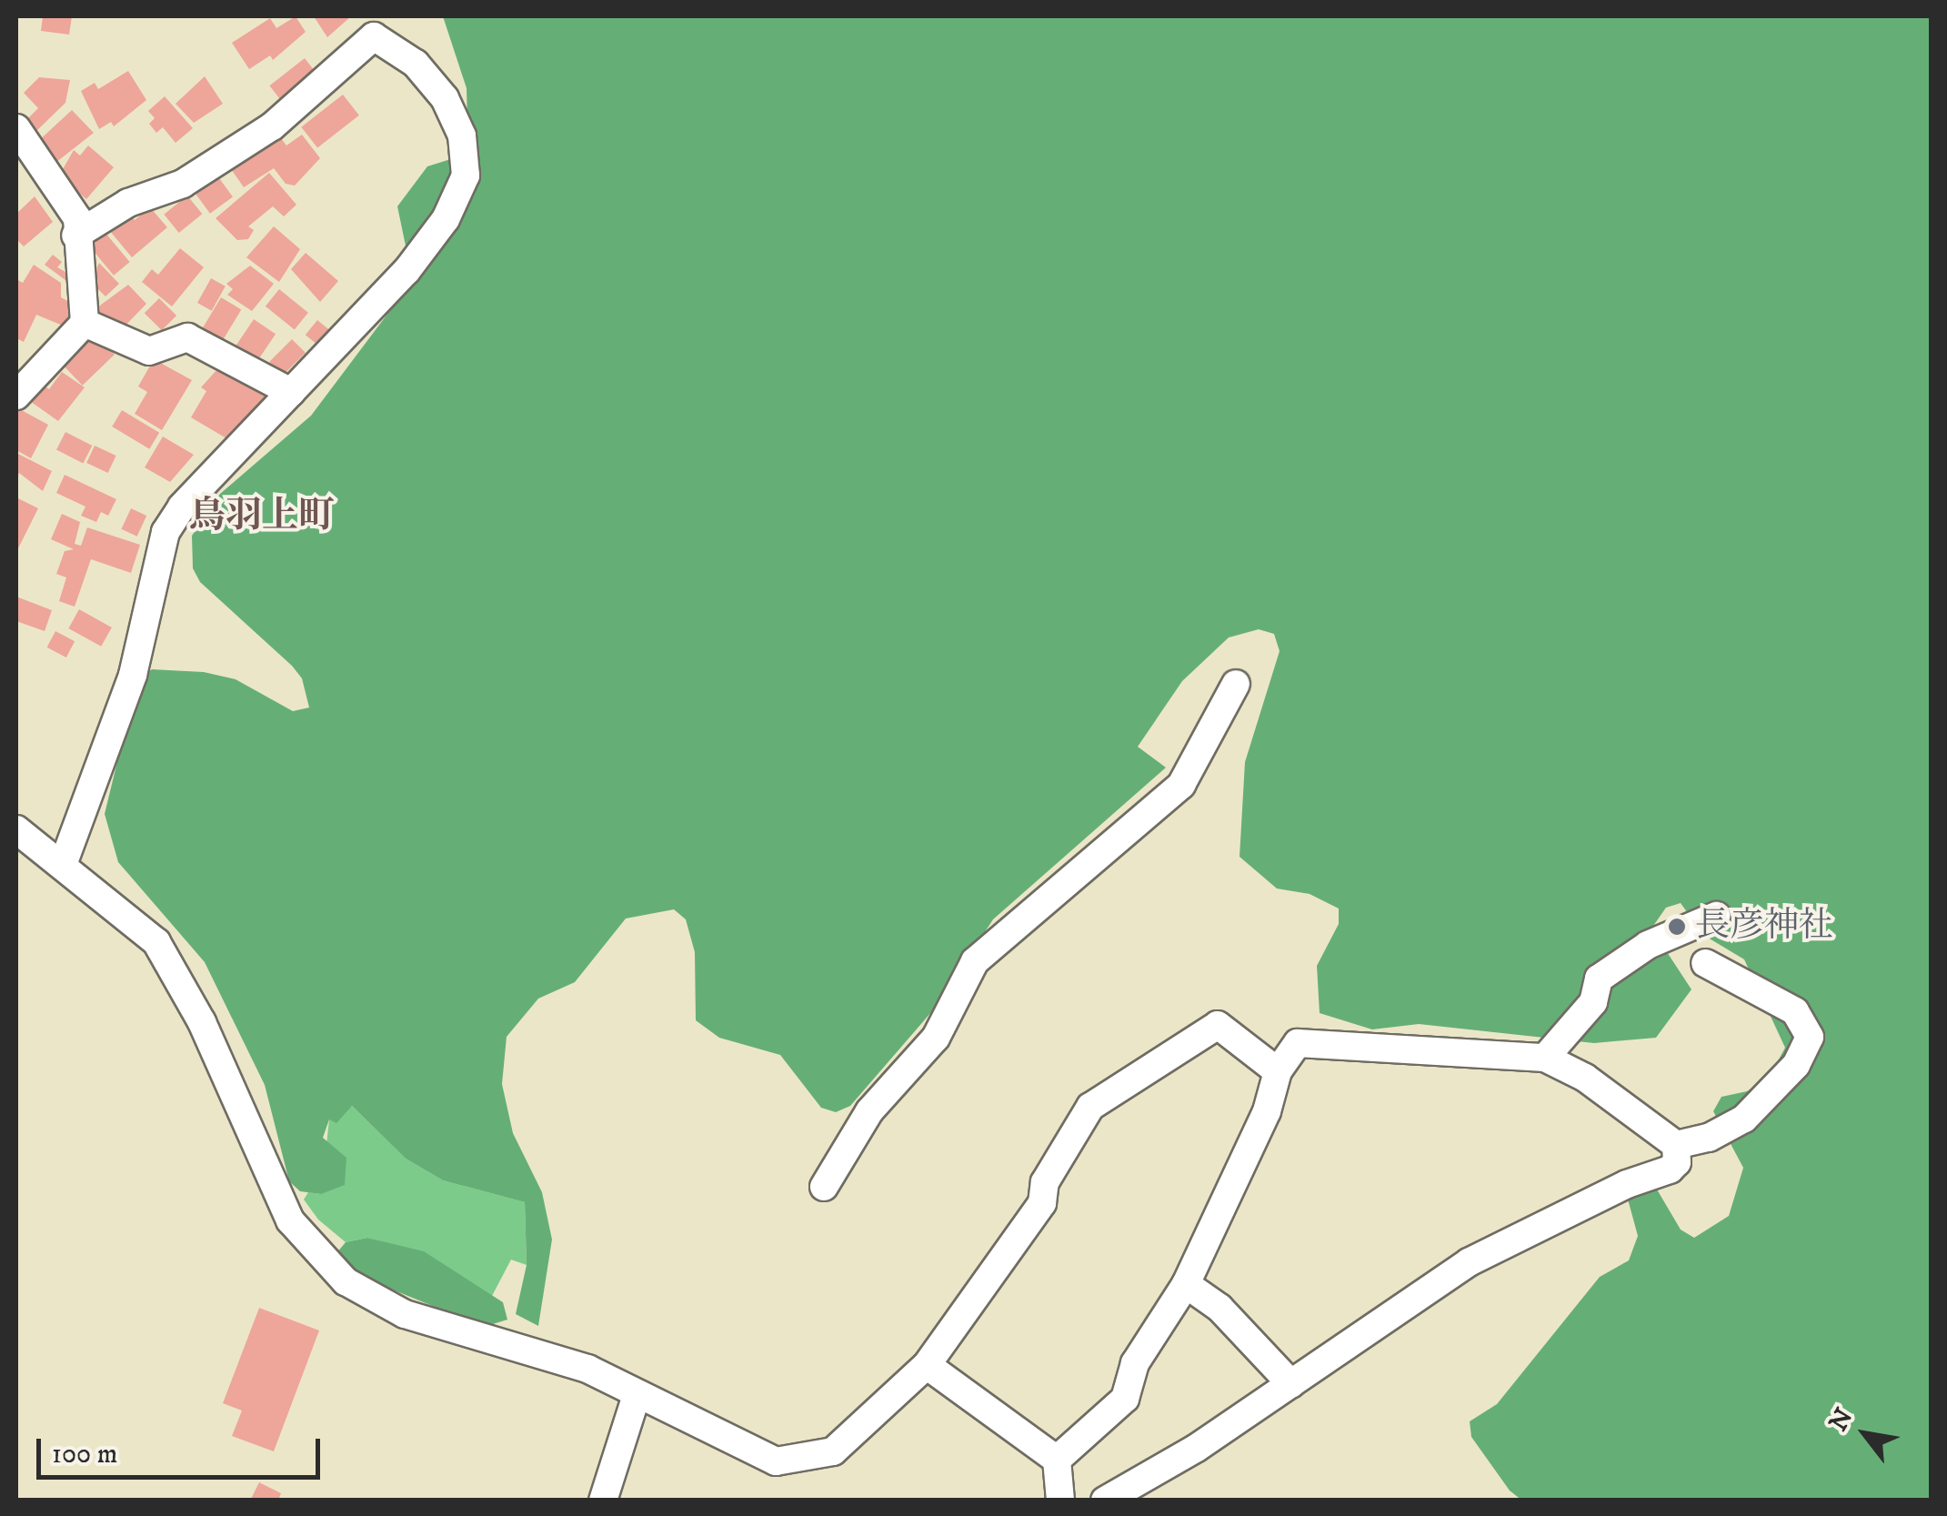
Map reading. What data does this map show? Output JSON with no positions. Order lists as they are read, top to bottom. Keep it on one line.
{"districts":["鳥羽上町"],"places":["長彦神社"],"scale_bar":"100 m","north":"top left"}
